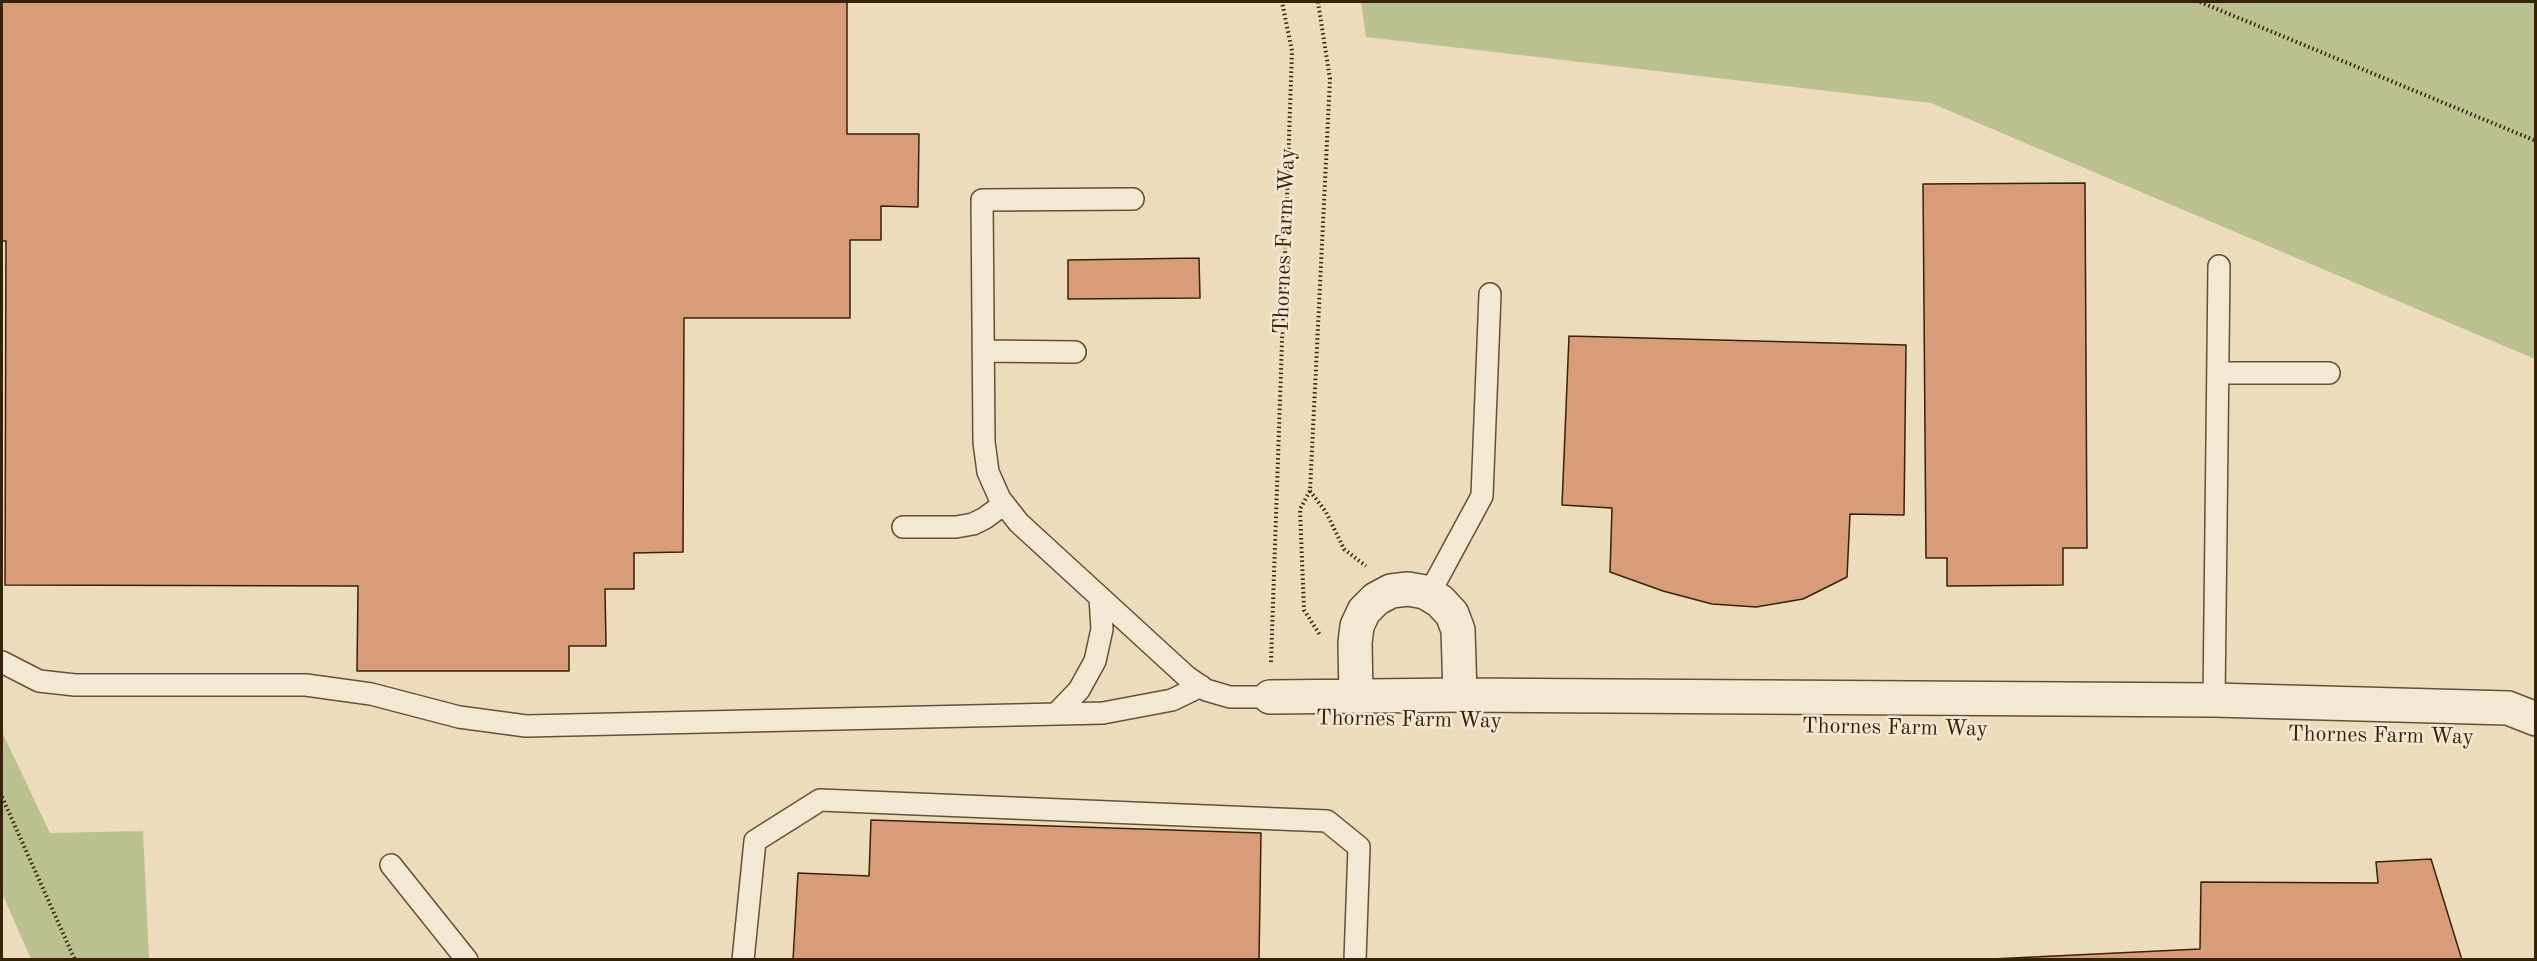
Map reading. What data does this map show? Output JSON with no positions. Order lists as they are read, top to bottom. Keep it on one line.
{"streets":{"street":["Thornes Farm Way"]}}
